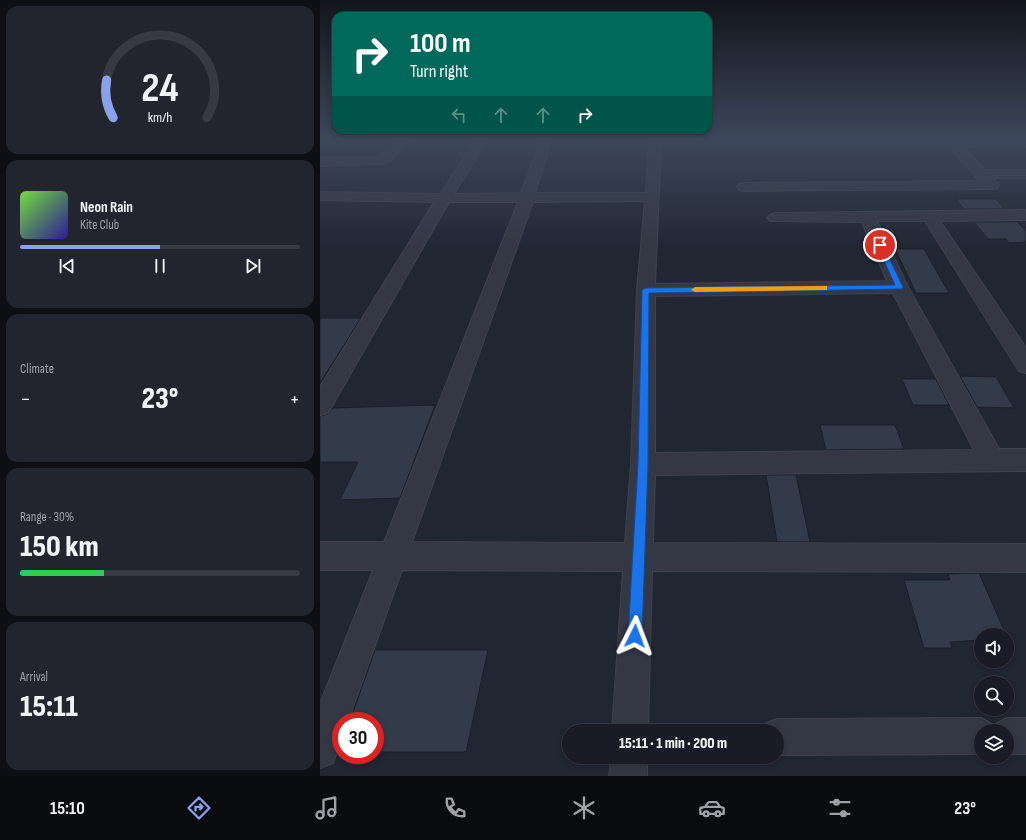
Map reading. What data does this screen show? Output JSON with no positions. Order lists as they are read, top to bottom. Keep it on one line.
{"page":{"turn":["100 m","Turn right"],"song":["Neon Rain","Kite Club"],"tile":["Climate",["Range · 30%","150 km"],["Arrival","15:11"]],"heat":["−","23°","+"],"limit":"30","trip":"15:11 · 1 min · 200 m","tabs":["15:10","23°"],"gauge":["24","km/h"]}}
